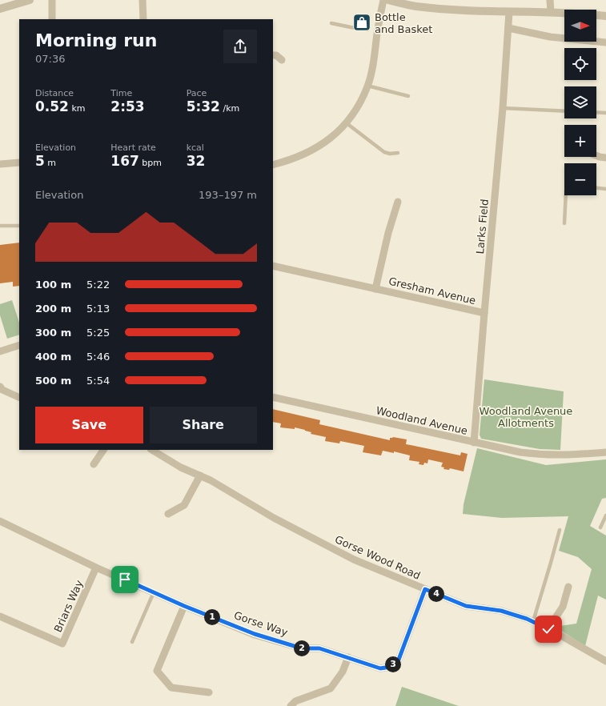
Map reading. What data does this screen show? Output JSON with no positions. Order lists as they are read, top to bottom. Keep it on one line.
{"streets":{"street":["Larks Field","Gresham Avenue","Woodland Avenue","Gorse Wood Road","Briars Way","Gorse Way"]},"crossings":[["Larks Field","Gresham Avenue"],["Larks Field","Woodland Avenue"],["Gorse Wood Road","Gorse Way"],["Briars Way","Gorse Way"]],"parks":["Woodland Avenue Allotments"],"places":{"shop":["Bottle and Basket"]},"north":"right","page":{"map_buttons":["+","−"],"heading":["Morning run","07:36"],"stats":[["Distance","0.52 km"],["Time","2:53"],["Pace","5:32 /km"],["Elevation","5 m"],["Heart rate","167 bpm"],["kcal","32"]],"chart":["Elevation","193–197 m"],"list":[{"name":"100 m","note":"5:22"},{"name":"200 m","note":"5:13"},{"name":"300 m","note":"5:25"},{"name":"400 m","note":"5:46"},{"name":"500 m","note":"5:54"}],"buttons":["Save","Share"],"pins":["4","1","2","3"]}}
